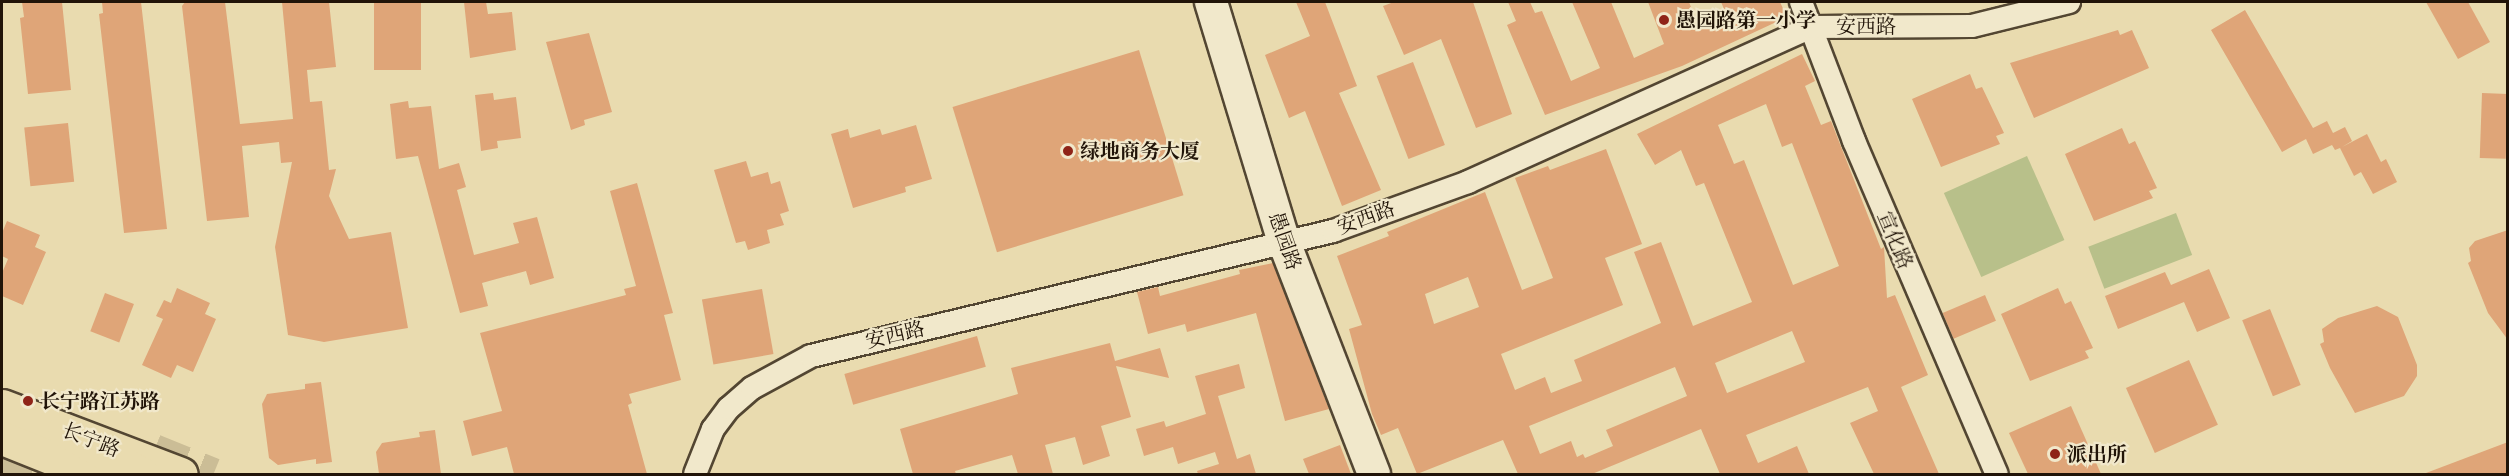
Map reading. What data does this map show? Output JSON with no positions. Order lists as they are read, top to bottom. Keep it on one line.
{"streets":{"main road":["愚园路","长宁路"],"street":["安西路","宣化路"]},"crossings":[["安西路","宣化路"],["安西路","愚园路"]],"places":["愚园路第一小学","绿地商务大厦","长宁路江苏路","派出所"]}
